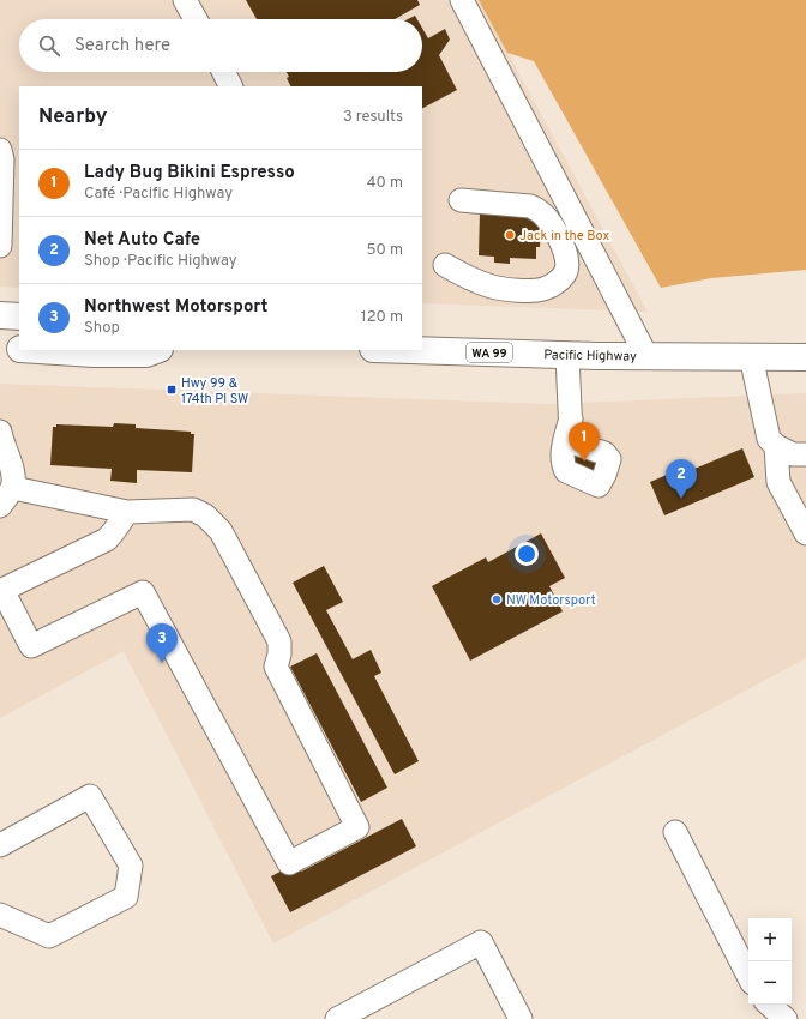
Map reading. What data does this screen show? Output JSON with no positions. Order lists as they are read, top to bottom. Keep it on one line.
{"streets":{"highway":["WA 99","Pacific Highway"]},"places":{"other":["Jack in the Box","NW Motorsport"],"transit":["Hwy 99 & 174th Pl SW"]},"page":{"search":"Search here","heading":["Nearby","3 results"],"list":[{"mark":"1","name":"Lady Bug Bikini Espresso","note":"Café · Pacific Highway","value":"40 m"},{"mark":"2","name":"Net Auto Cafe","note":"Shop · Pacific Highway","value":"50 m"},{"mark":"3","name":"Northwest Motorsport","note":"Shop","value":"120 m"}],"pins":["1","2","3"],"map_buttons":["+","−"]}}
